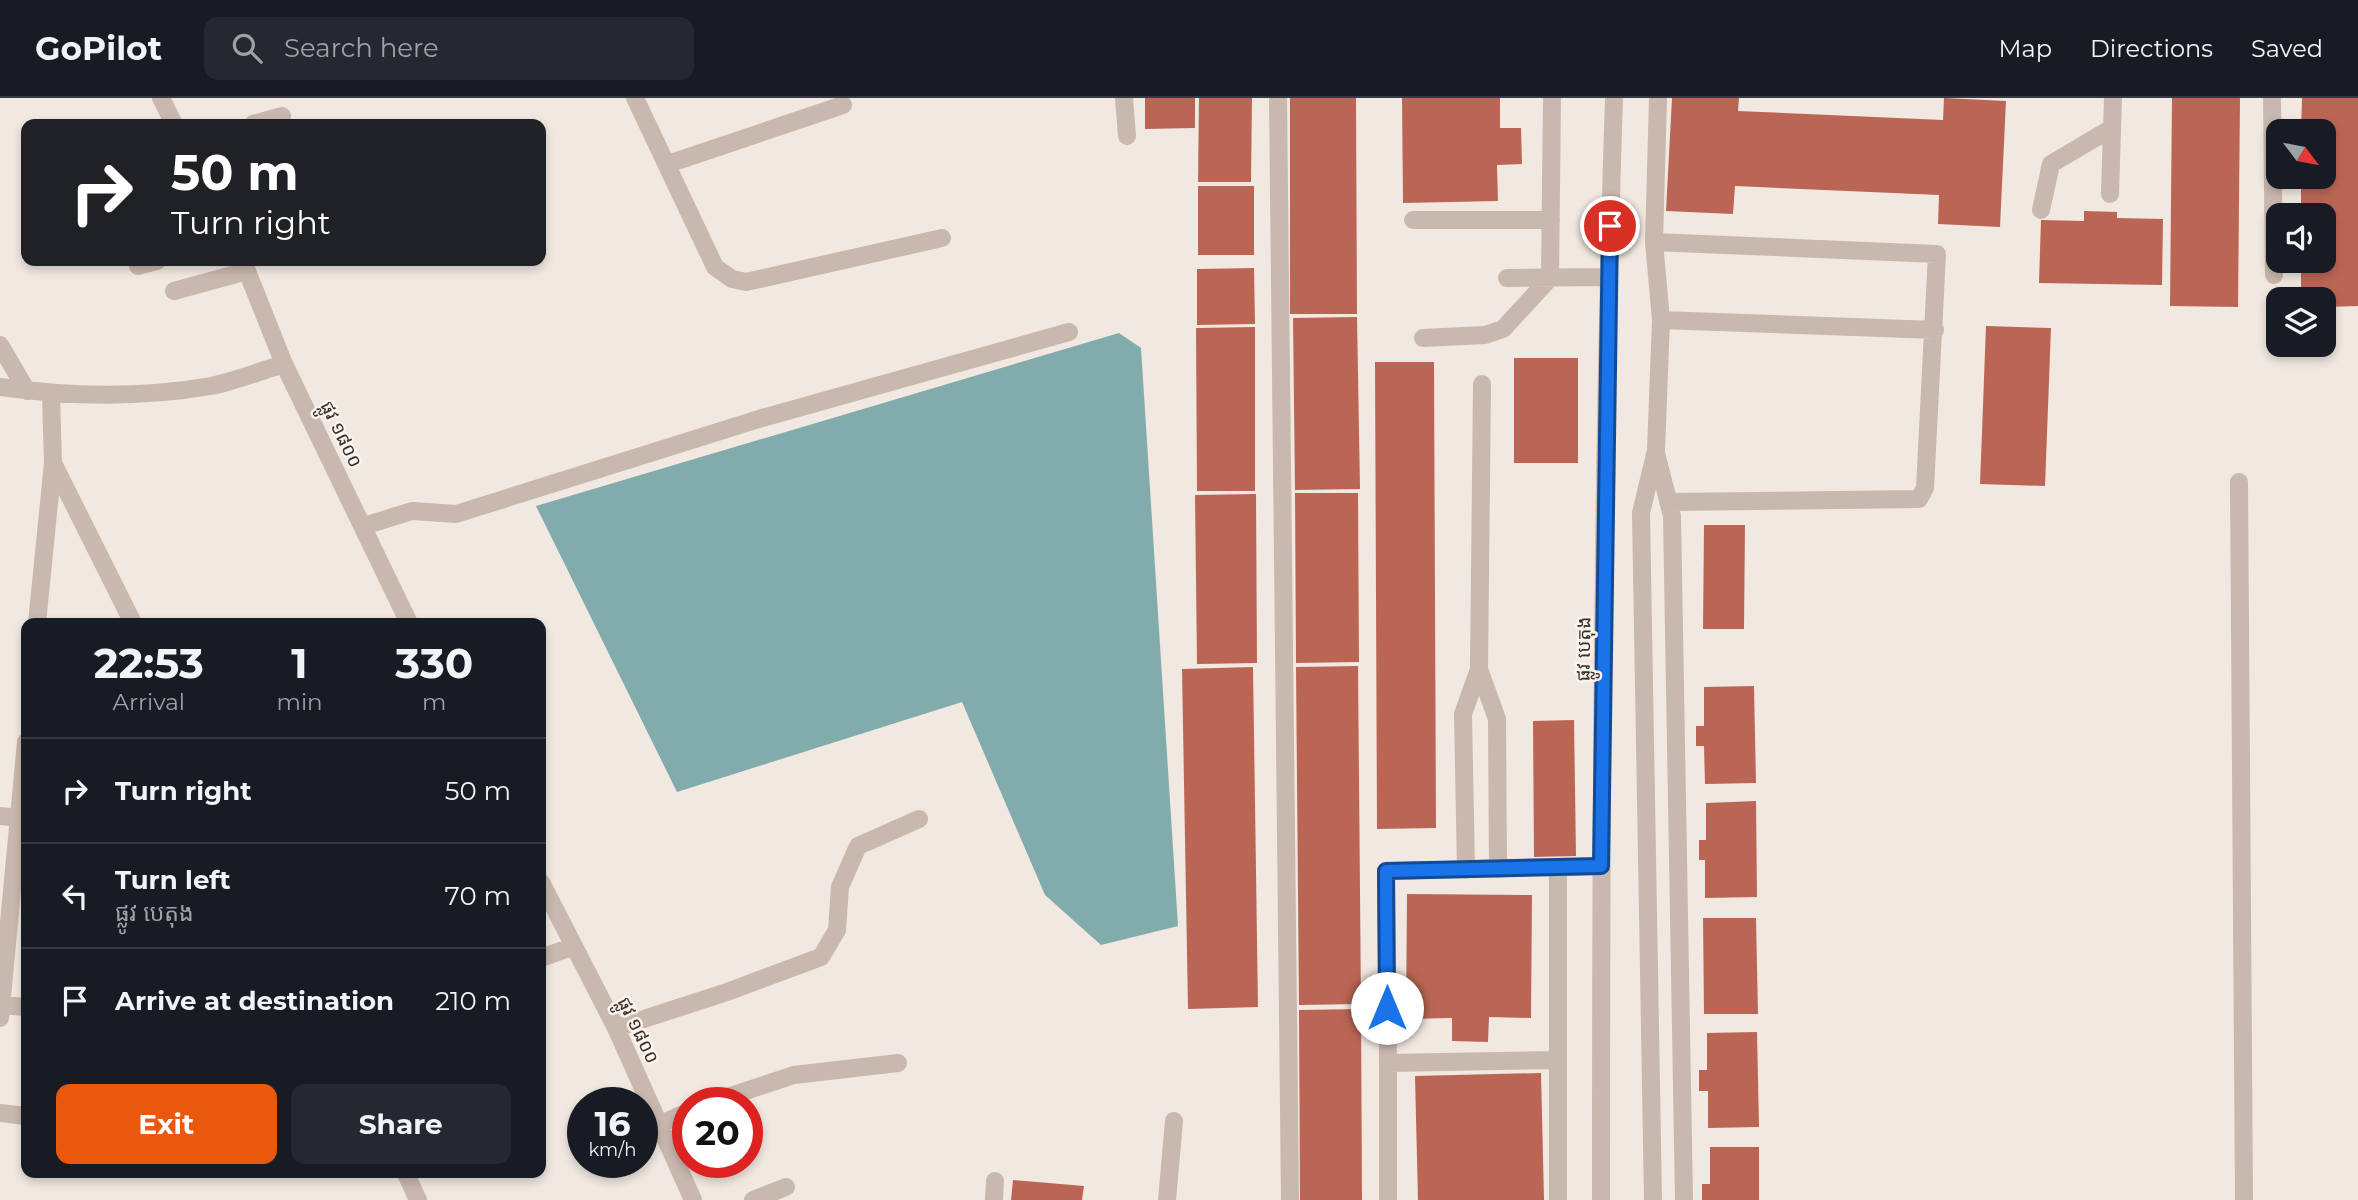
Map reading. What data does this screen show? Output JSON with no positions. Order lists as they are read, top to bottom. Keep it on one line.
{"streets":{"street":["ផ្លូវ ១៨០០","ផ្លូវ បេតុង"]},"north":"bottom right","page":{"header":"GoPilot","search":"Search here","nav":["Map","Directions","Saved"],"turn":["50 m","Turn right"],"eta":["22:53","Arrival","1","min","330","m"],"list":[{"name":"Turn right","value":"50 m"},{"name":"Turn left","note":"ផ្លូវ បេតុង","value":"70 m"},{"name":"Arrive at destination","value":"210 m"}],"buttons":["Exit","Share"],"speed":"16 km/h","limit":"20"}}
